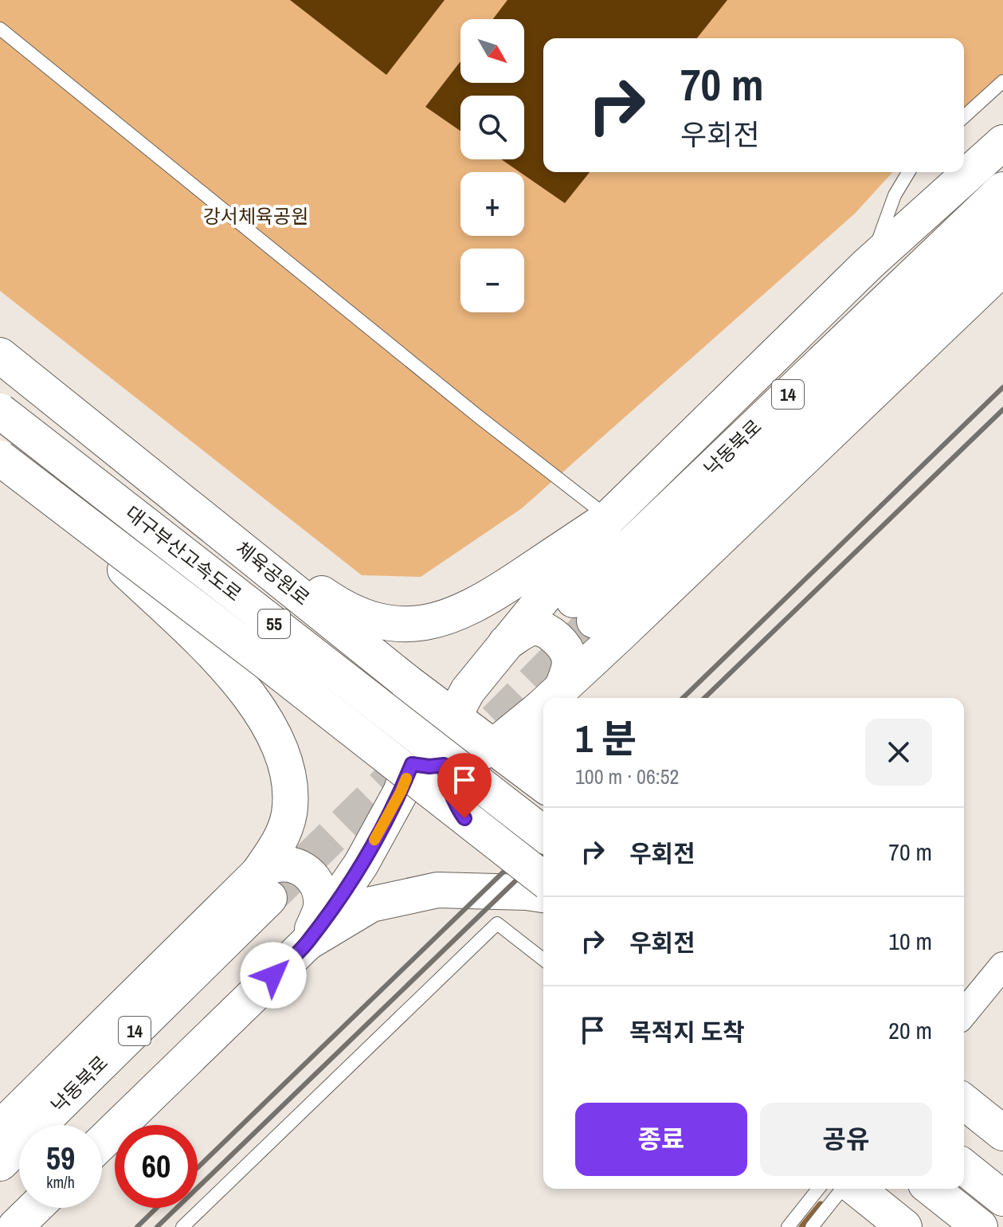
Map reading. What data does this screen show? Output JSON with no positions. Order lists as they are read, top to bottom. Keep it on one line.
{"streets":{"main road":["14","낙동북로","대구부산고속도로","체육공원로","55"]},"parks":["강서체육공원"],"north":"bottom right","page":{"map_buttons":["+","−"],"turn":["70 m","우회전"],"heading":["1 분","100 m · 06:52"],"list":[{"name":"우회전","value":"70 m"},{"name":"우회전","value":"10 m"},{"name":"목적지 도착","value":"20 m"}],"buttons":["종료","공유"],"speed":"59 km/h","limit":"60"}}
